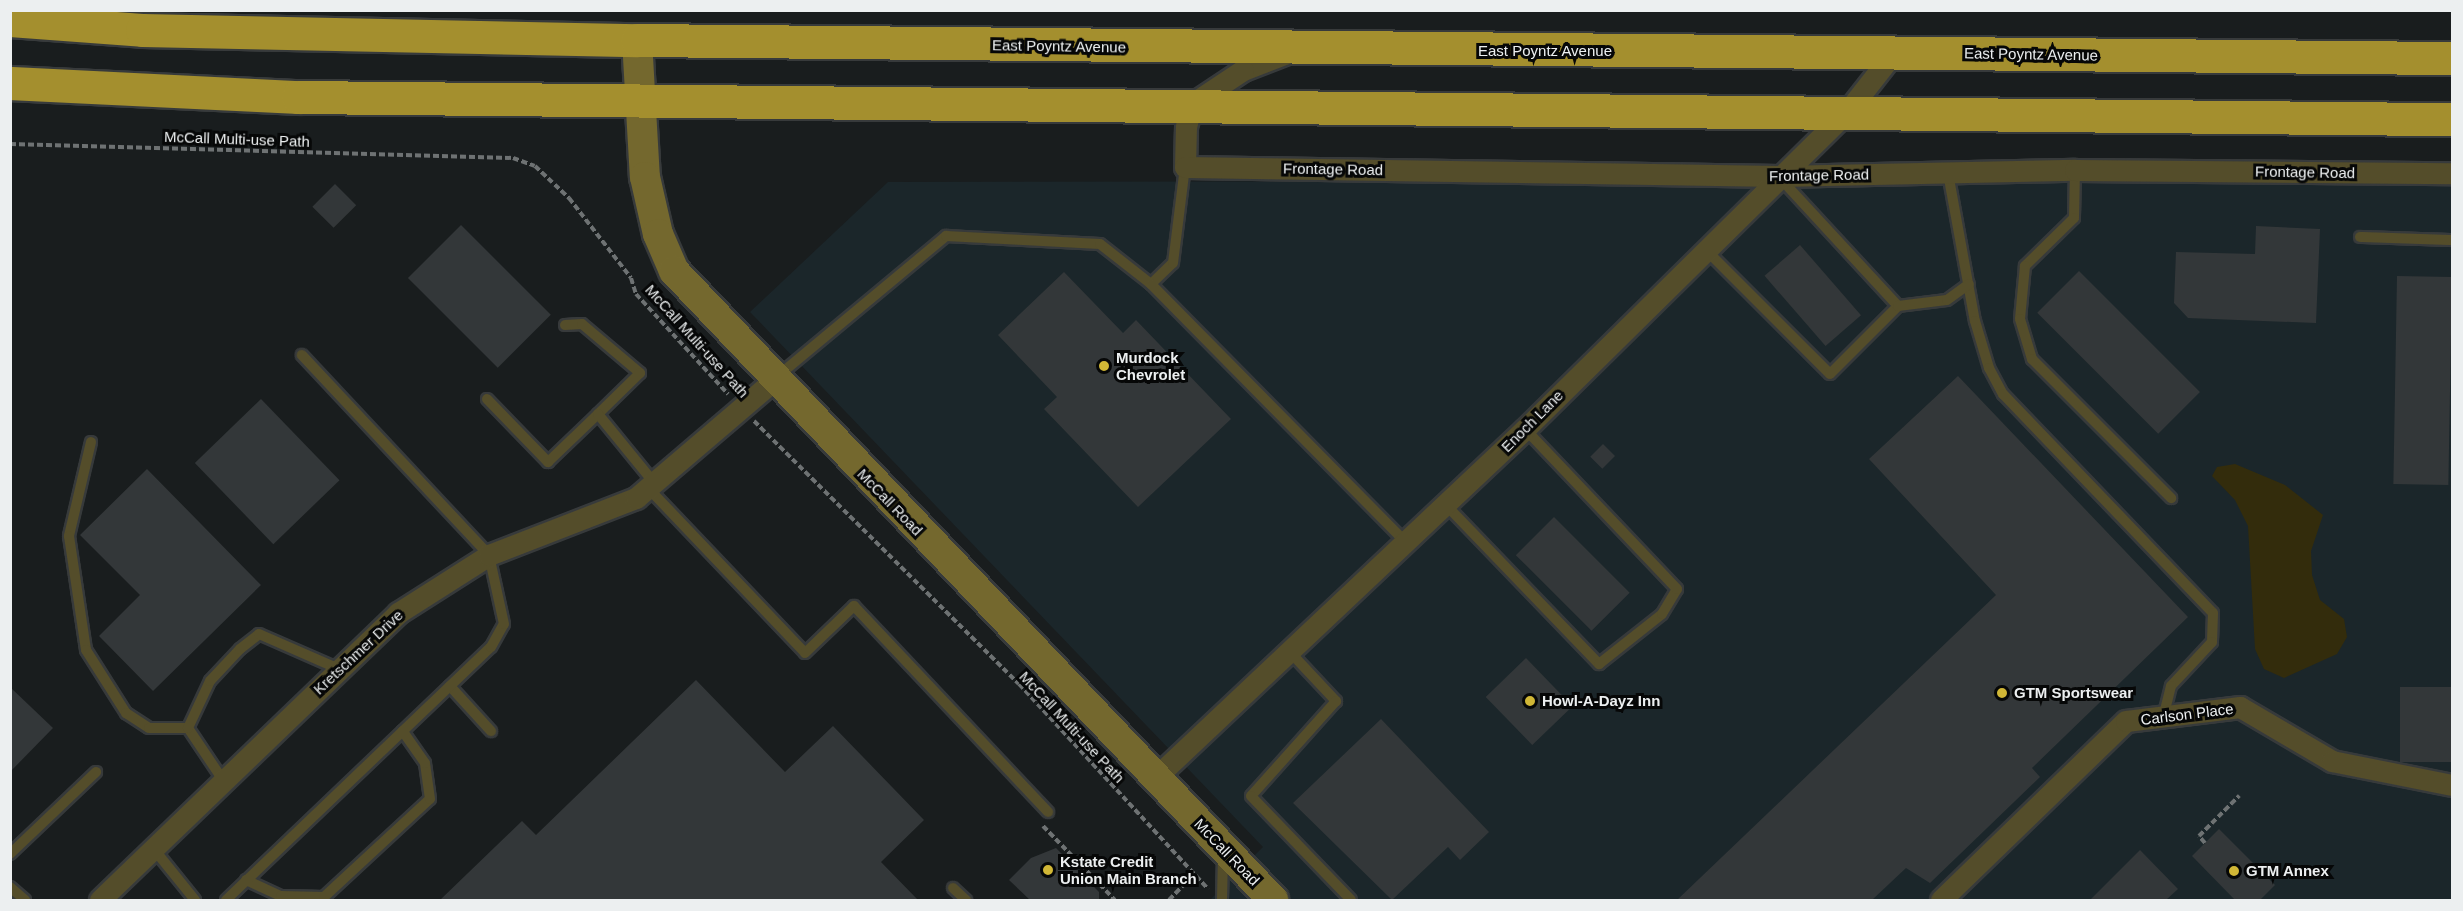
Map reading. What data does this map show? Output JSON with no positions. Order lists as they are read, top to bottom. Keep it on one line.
{"streets":{"highway":["East Poyntz Avenue"],"main road":["McCall Road"],"street":["Frontage Road","Enoch Lane","Kretschmer Drive","Carlson Place"],"path":["McCall Multi-use Path"]},"crossings":[["East Poyntz Avenue","Enoch Lane"],["East Poyntz Avenue","McCall Road"],["McCall Multi-use Path","Kretschmer Drive"],["Frontage Road","Enoch Lane"],["Enoch Lane","McCall Road"],["McCall Road","Kretschmer Drive"]],"places":["Murdock Chevrolet","GTM Sportswear","Howl-A-Dayz Inn","Kstate Credit Union Main Branch","GTM Annex"]}
